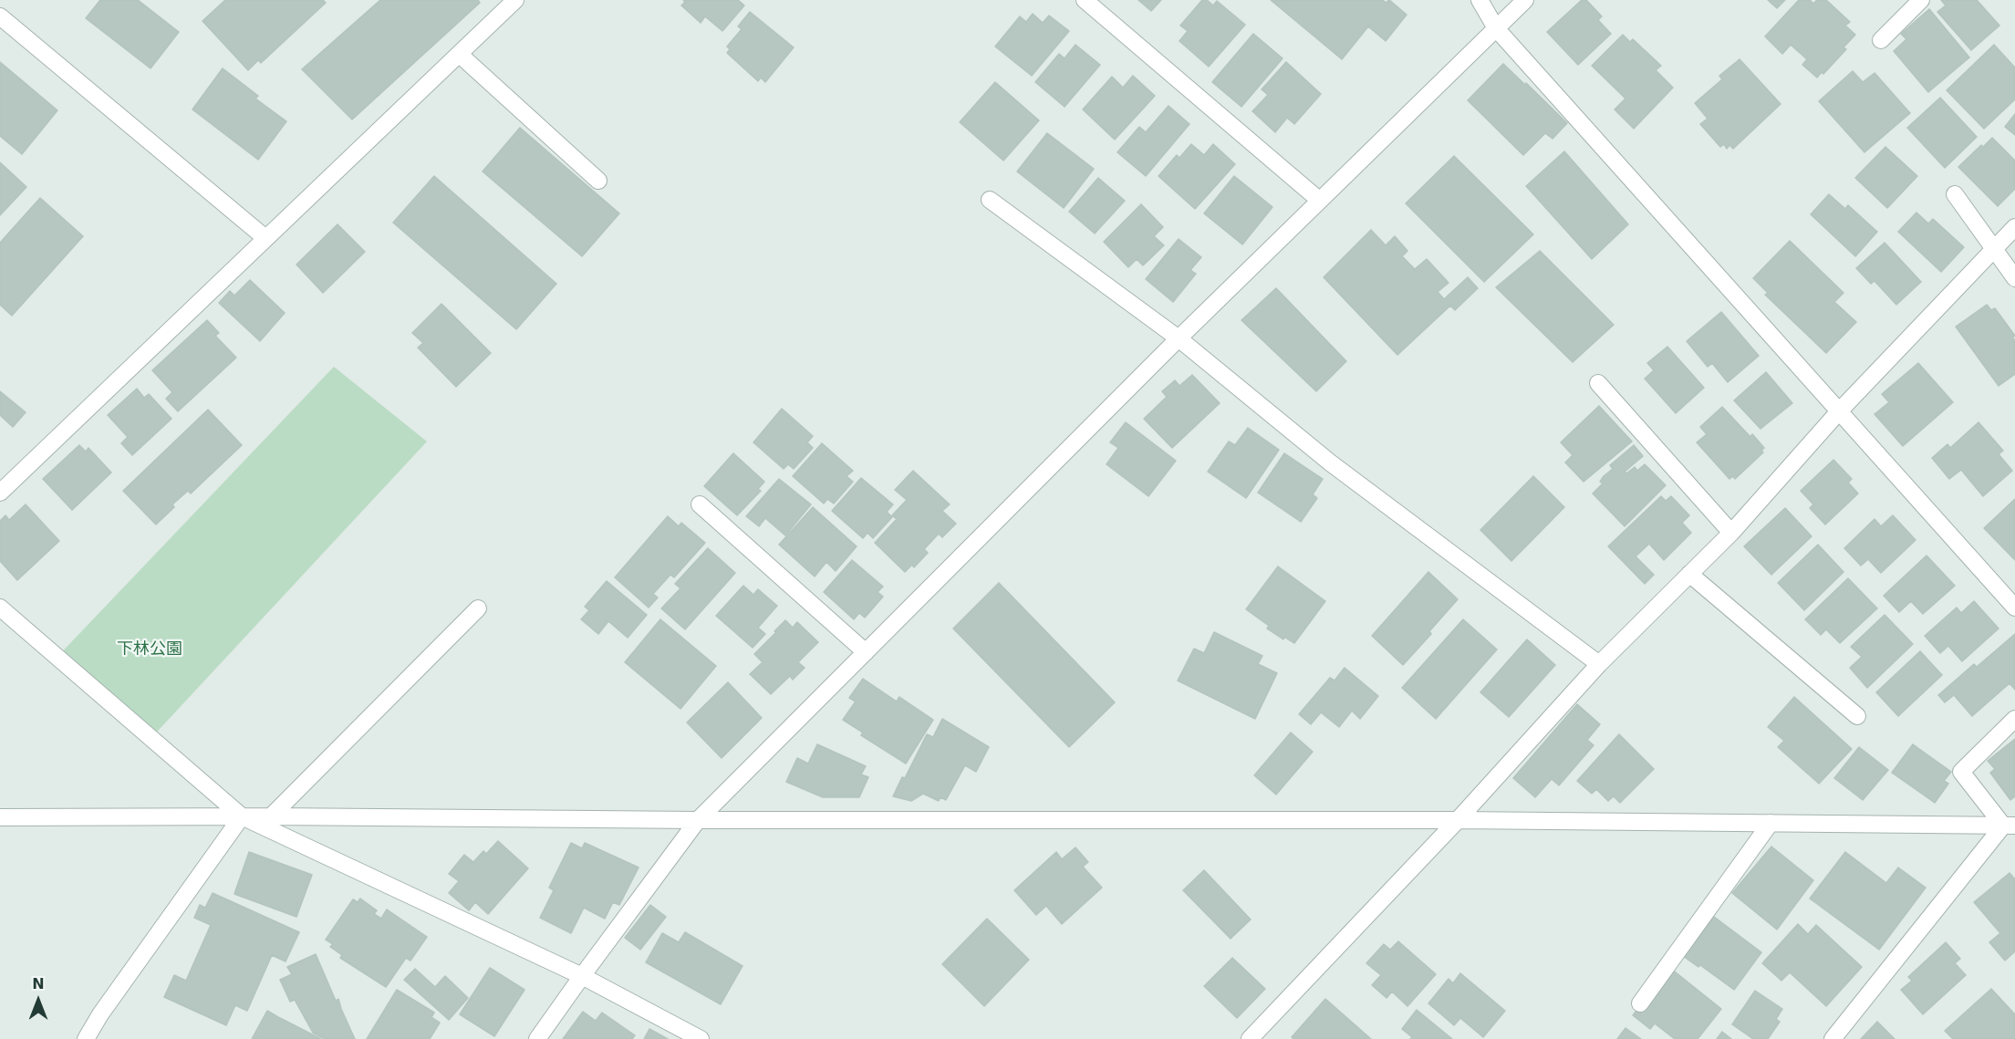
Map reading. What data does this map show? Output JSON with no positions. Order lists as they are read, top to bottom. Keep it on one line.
{"parks":["下林公園"],"north":"top"}
